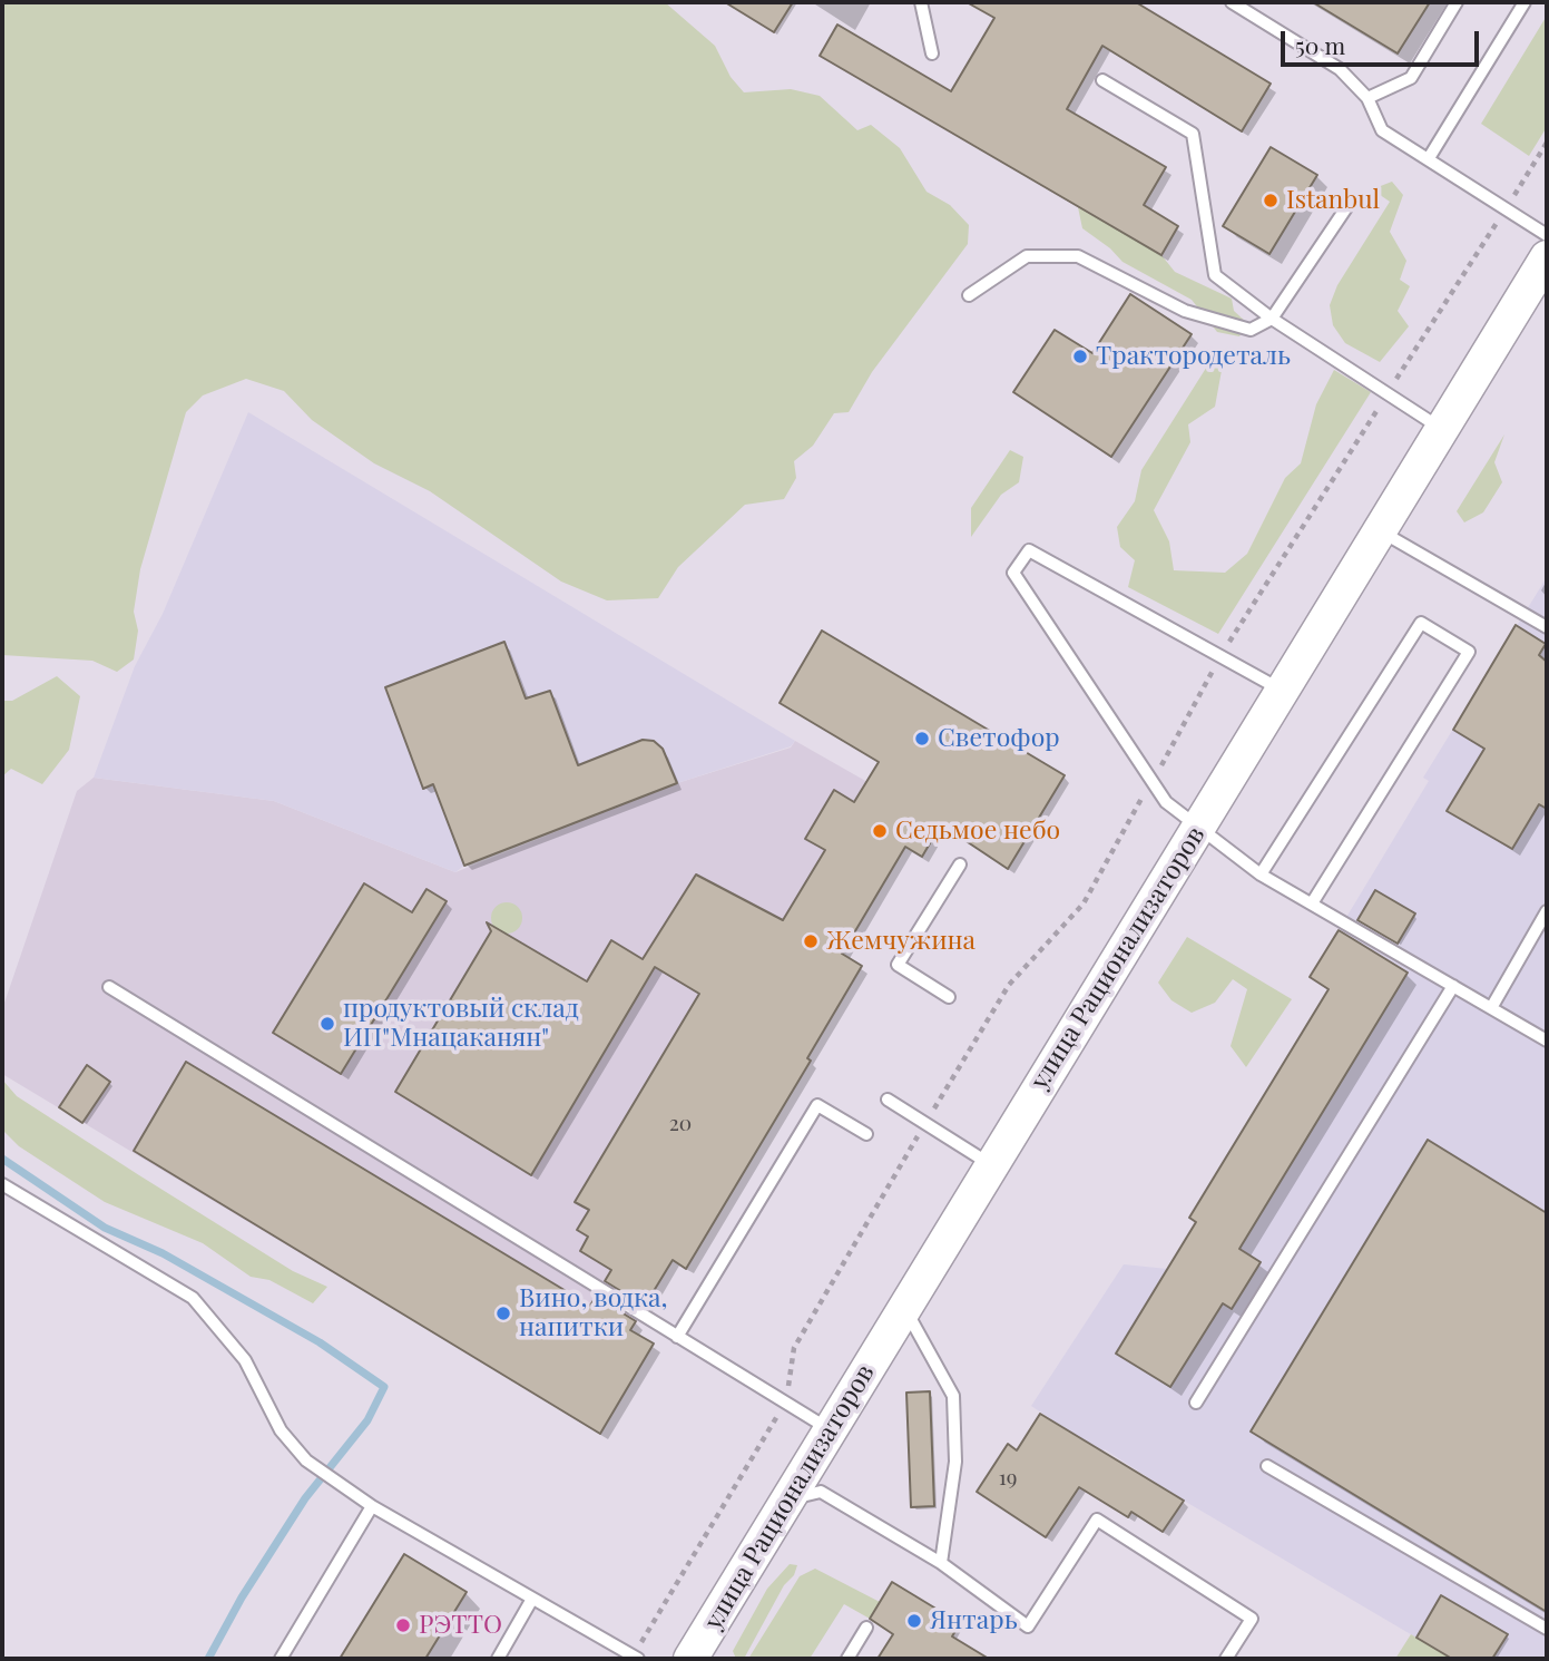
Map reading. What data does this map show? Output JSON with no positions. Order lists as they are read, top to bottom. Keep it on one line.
{"streets":{"main road":["улица Рационализаторов"]},"places":["Istanbul","Трактородеталь","Светофор","Седьмое небо","Жемчужина","продуктовый склад ИП\"Мнацаканян\"","Вино, водка, напитки","Янтарь","РЭТТО"],"house_numbers":["20","19"],"scale_bar":"50 m"}
